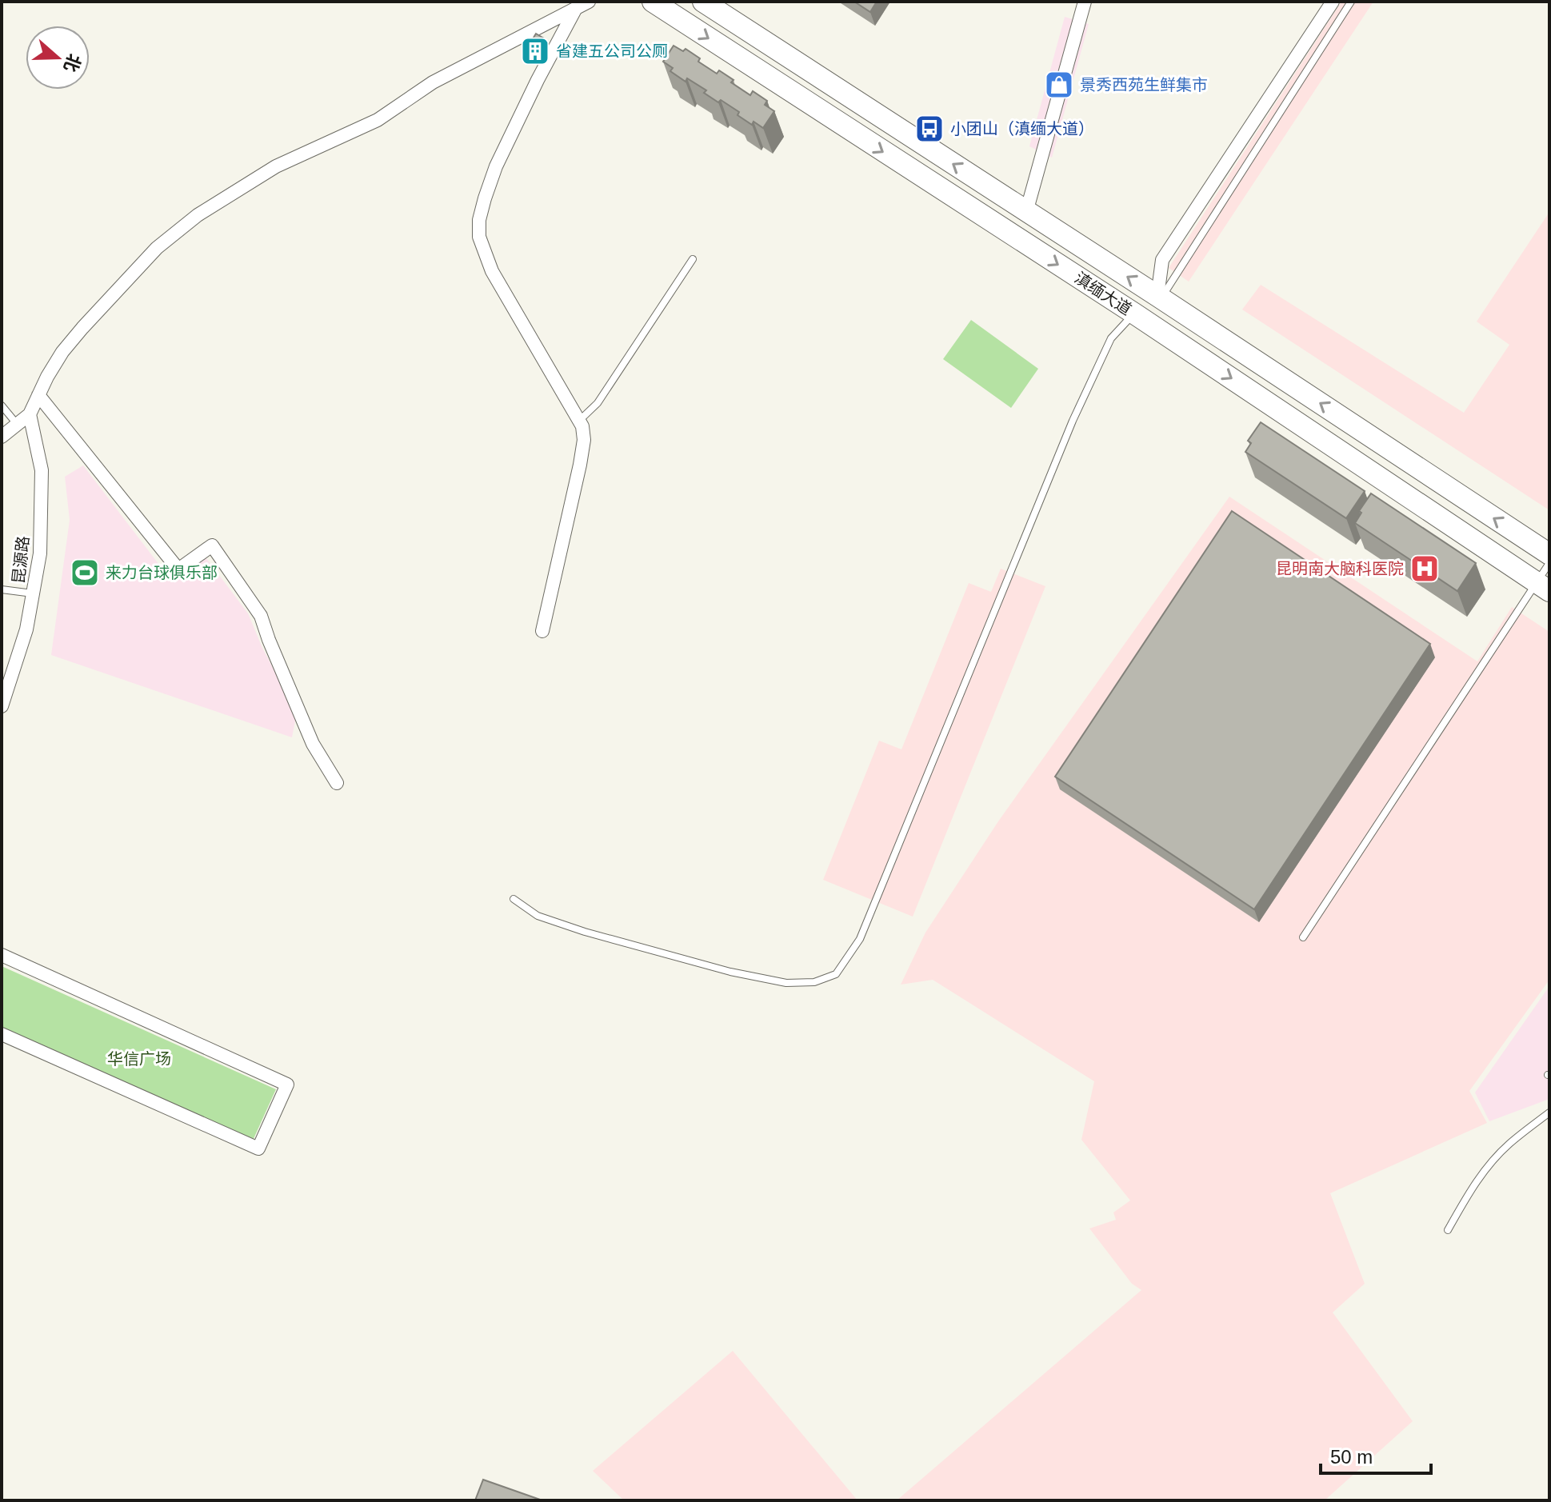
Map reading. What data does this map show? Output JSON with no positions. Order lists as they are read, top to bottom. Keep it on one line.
{"streets":{"main road":["滇缅大道"],"street":["昆源路"]},"parks":["华信广场"],"places":{"building":["省建五公司公厕"],"shop":["景秀西苑生鲜集市"],"bus stop":["小团山（滇缅大道）"],"hospital":["昆明南大脑科医院"],"sports":["来力台球俱乐部"]},"scale_bar":"50 m","north":"right"}
